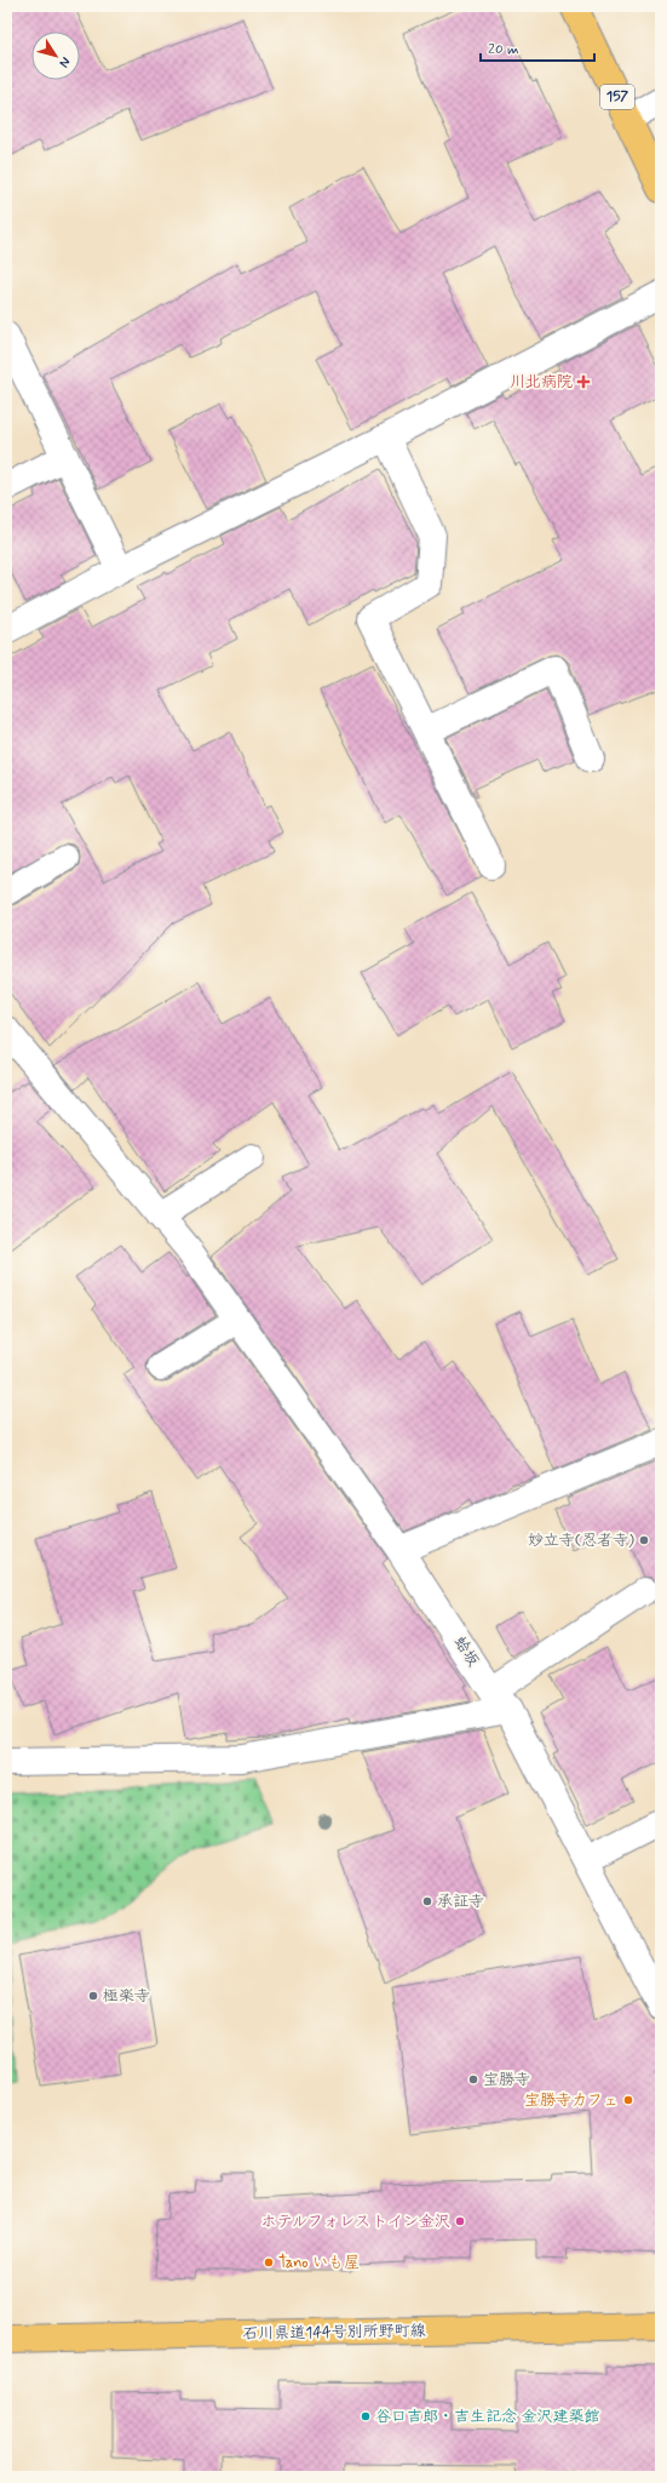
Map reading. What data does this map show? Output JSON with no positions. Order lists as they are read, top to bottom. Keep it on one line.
{"streets":{"main road":["157","石川県道144号別所野町線"],"street":["蛤坂"]},"places":{"health":["川北病院"],"other":["妙立寺(忍者寺)","承証寺","極楽寺","宝勝寺","宝勝寺カフェ","ホテルフォレストイン金沢","Tano いも屋","谷口吉郎・吉生記念 金沢建築館"]},"scale_bar":"20 m","north":"bottom right"}
